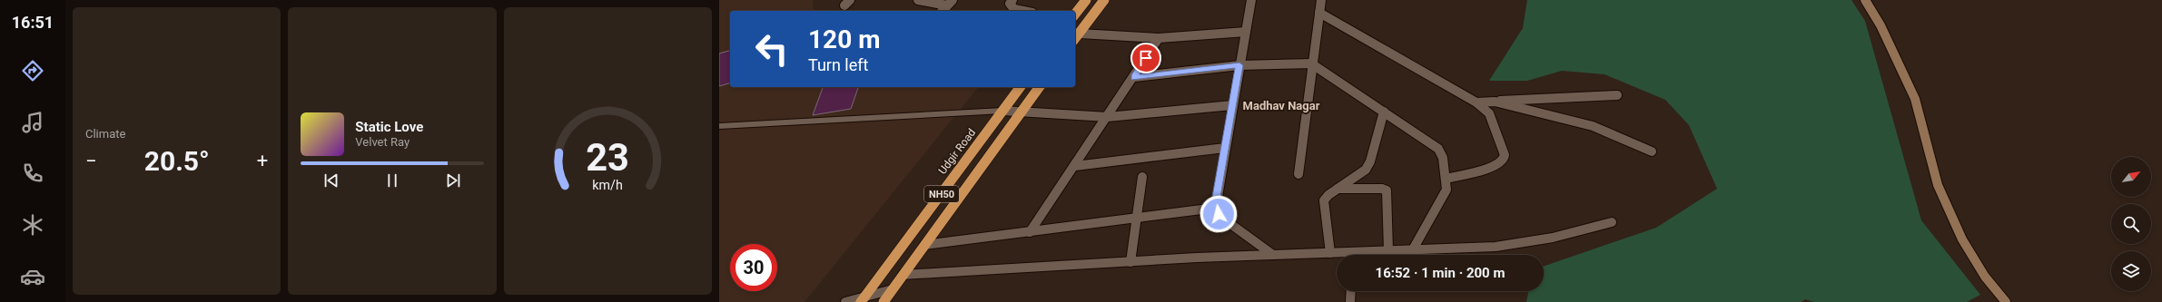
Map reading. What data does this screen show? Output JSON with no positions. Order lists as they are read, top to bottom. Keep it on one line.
{"streets":{"highway":["Udgir Road","NH50"]},"districts":["Madhav Nagar"],"north":"top right","page":{"tabs":"16:51","tile":"Climate","turn":["120 m","Turn left"],"song":["Static Love","Velvet Ray"],"heat":["−","20.5°","+"],"limit":"30","trip":"16:52 · 1 min · 200 m","gauge":["23","km/h"]}}
